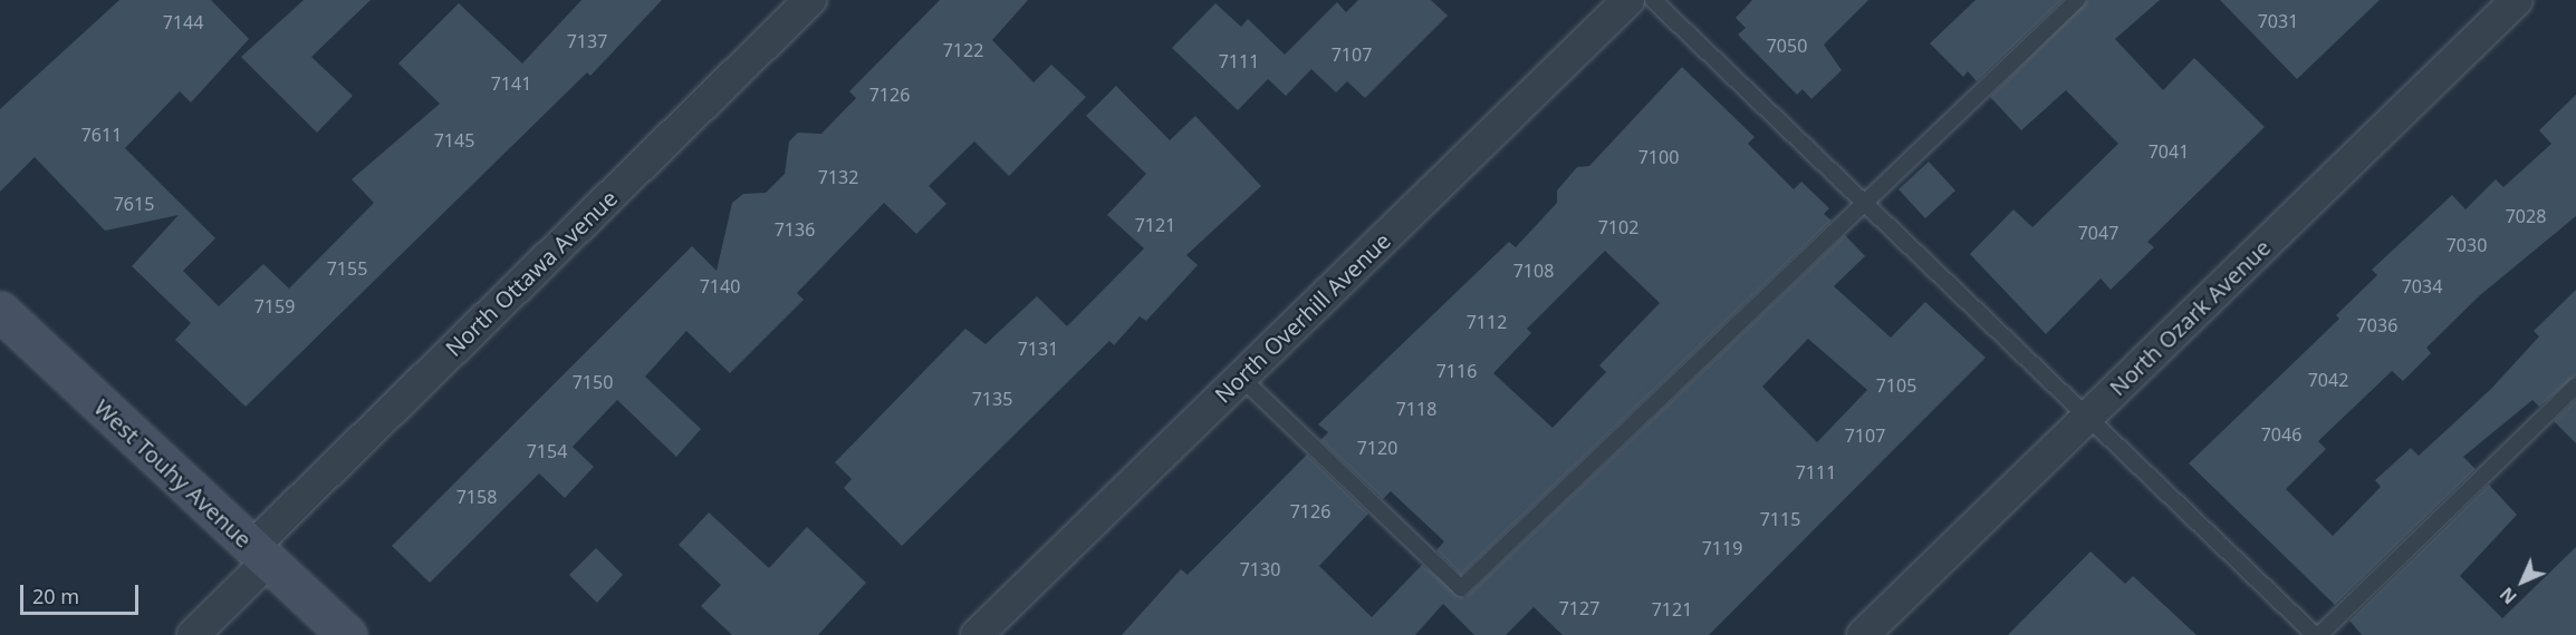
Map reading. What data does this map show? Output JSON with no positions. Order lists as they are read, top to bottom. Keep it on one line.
{"streets":{"main road":["West Touhy Avenue"],"street":["North Ottawa Avenue","North Overhill Avenue","North Ozark Avenue"]},"crossings":[["North Ottawa Avenue","West Touhy Avenue"]],"house_numbers":["7031","7144","7137","7050","7122","7107","7111","7141","7126","7611","7145","7041","7100","7132","7615","7028","7121","7102","7136","7047","7030","7155","7108","7140","7034","7159","7112","7036","7131","7116","7042","7150","7105","7135","7118","7046","7107","7120","7154","7111","7158","7126","7115","7119","7130","7127","7121"],"scale_bar":"20 m","north":"bottom left"}
